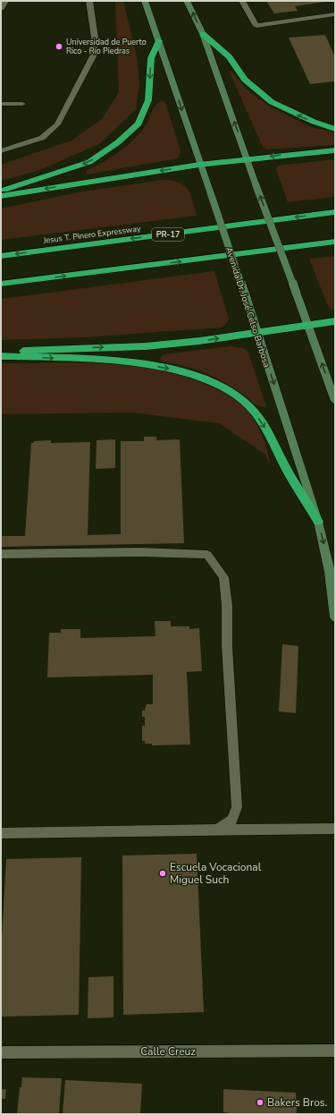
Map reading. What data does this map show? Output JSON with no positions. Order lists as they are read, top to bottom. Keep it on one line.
{"streets":{"highway":["Jesus T. Pinero Expressway","PR-17"],"main road":["Avenida Dr. José Celso Barbosa"],"street":["Calle Creuz"]},"places":["Universidad de Puerto Rico - Río Piedras","Escuela Vocacional Miguel Such","Bakers Bros."]}
